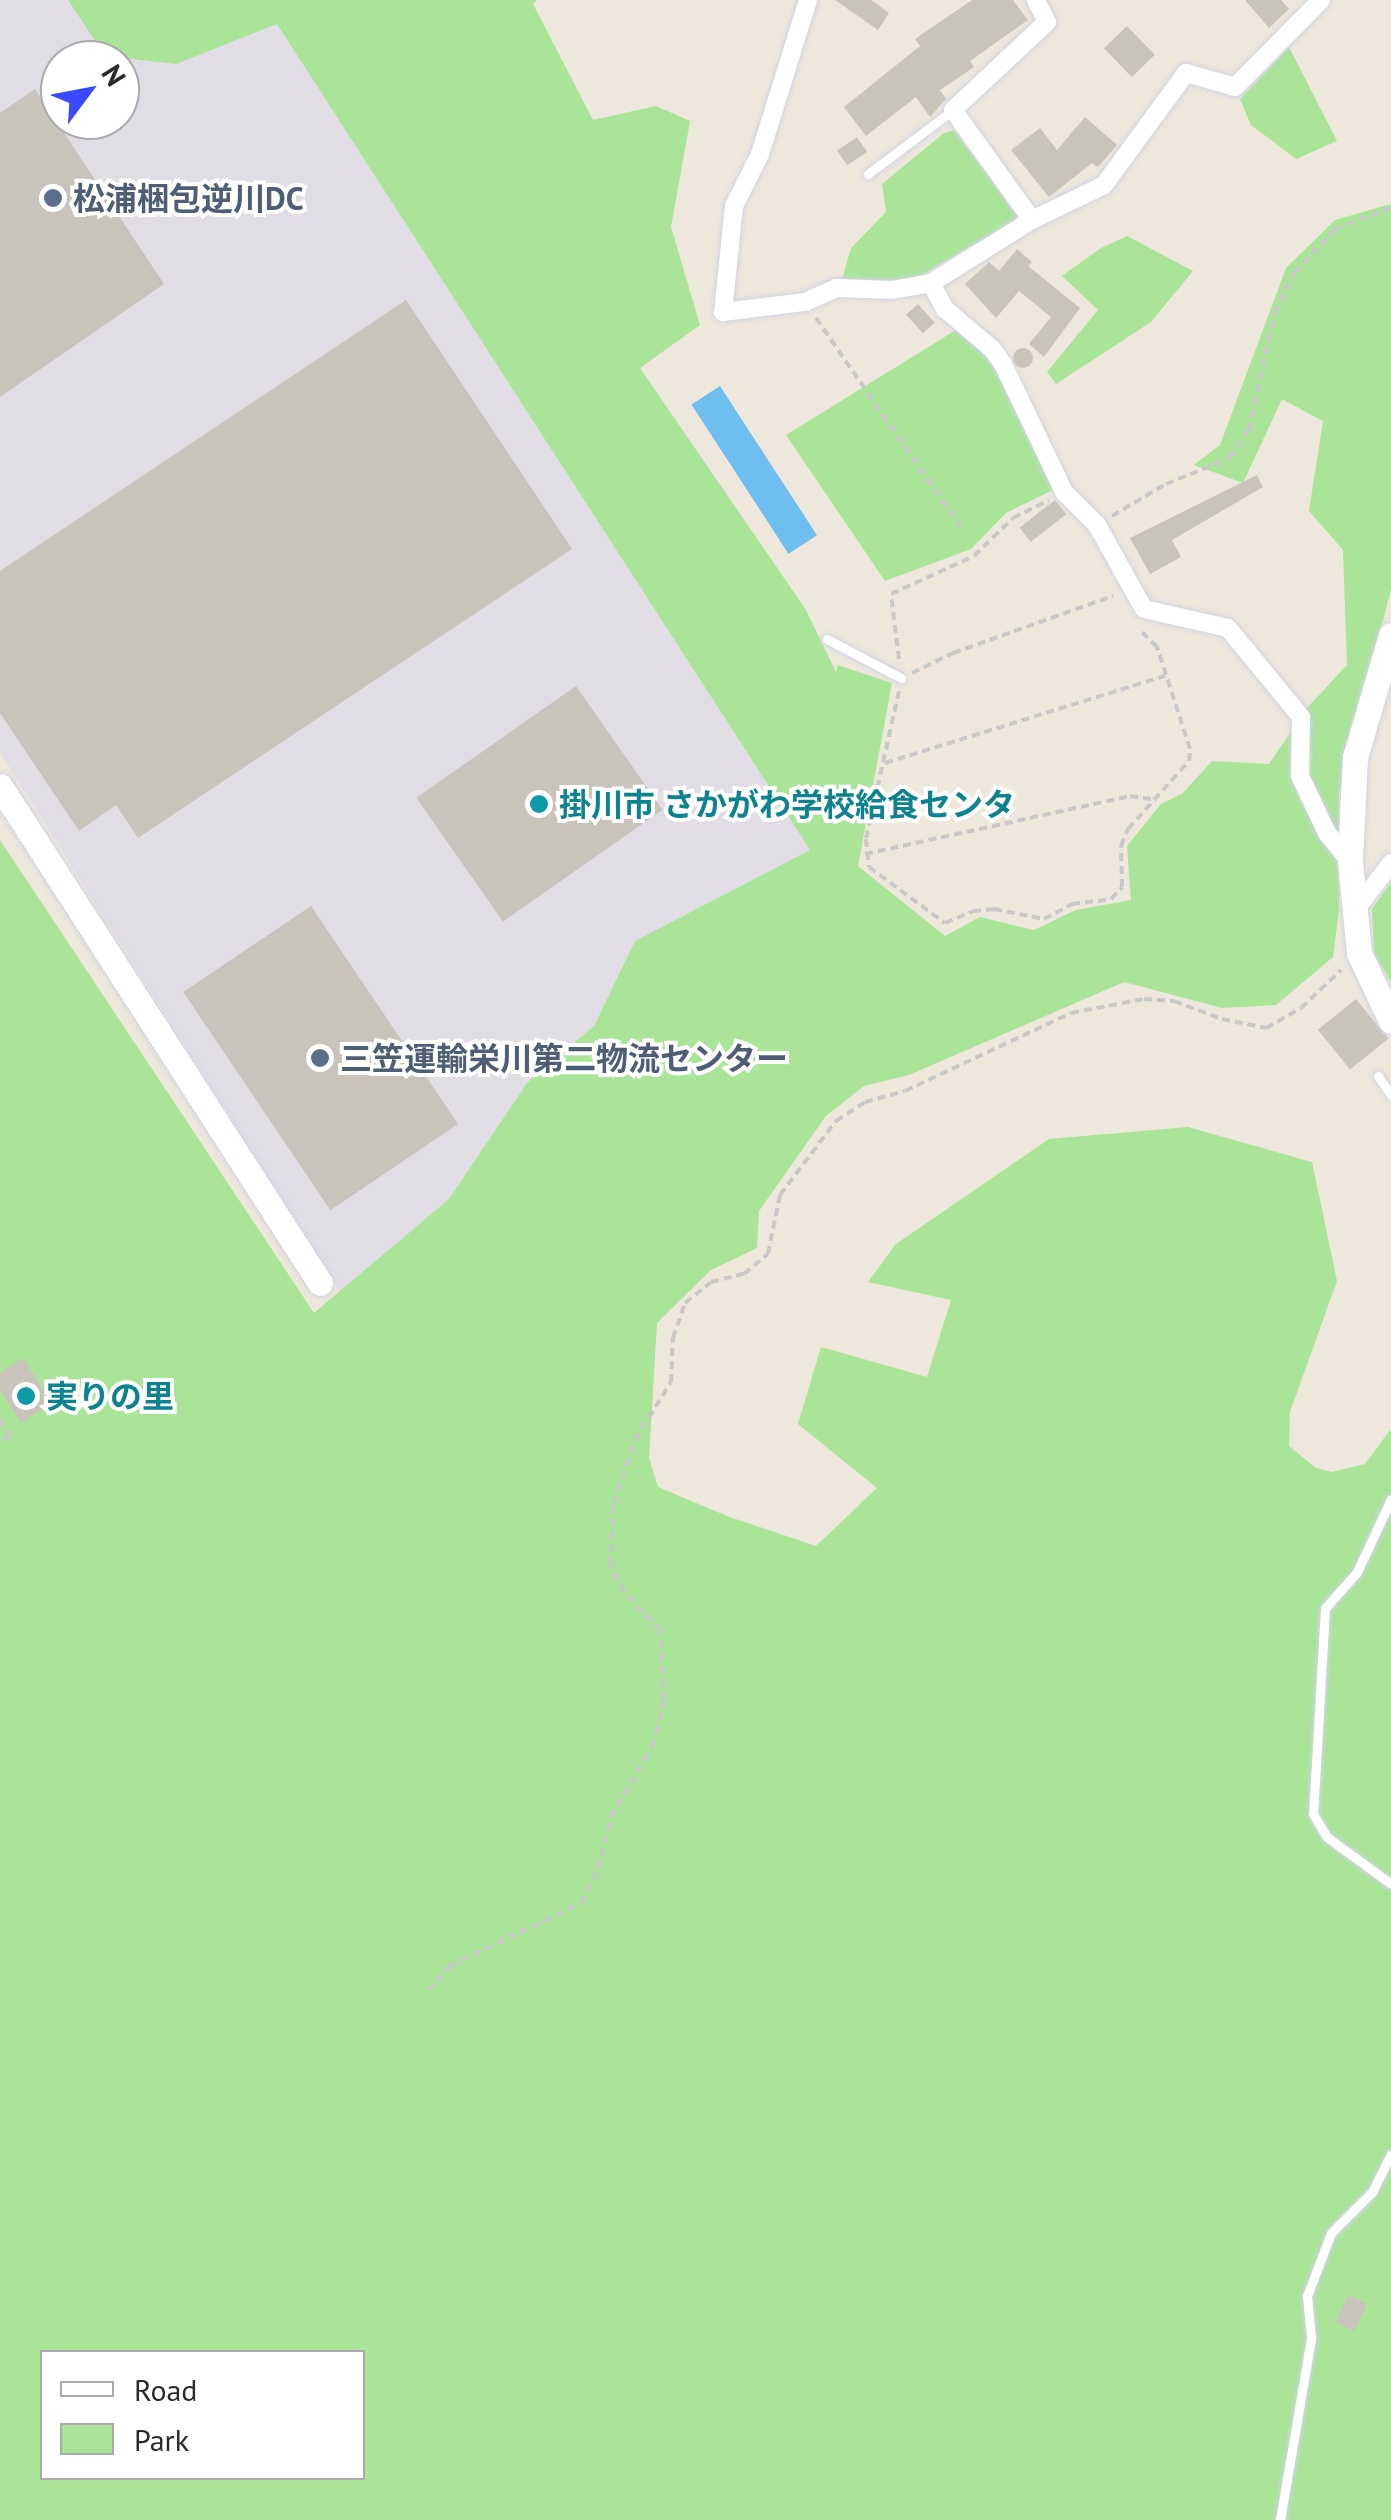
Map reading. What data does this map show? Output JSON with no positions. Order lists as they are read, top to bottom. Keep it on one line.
{"places":["松浦梱包逆川DC","掛川市 さかがわ学校給食センタ","三笠運輸栄川第二物流センター","実りの里"],"legend":["Road","Park"],"north":"top right"}
